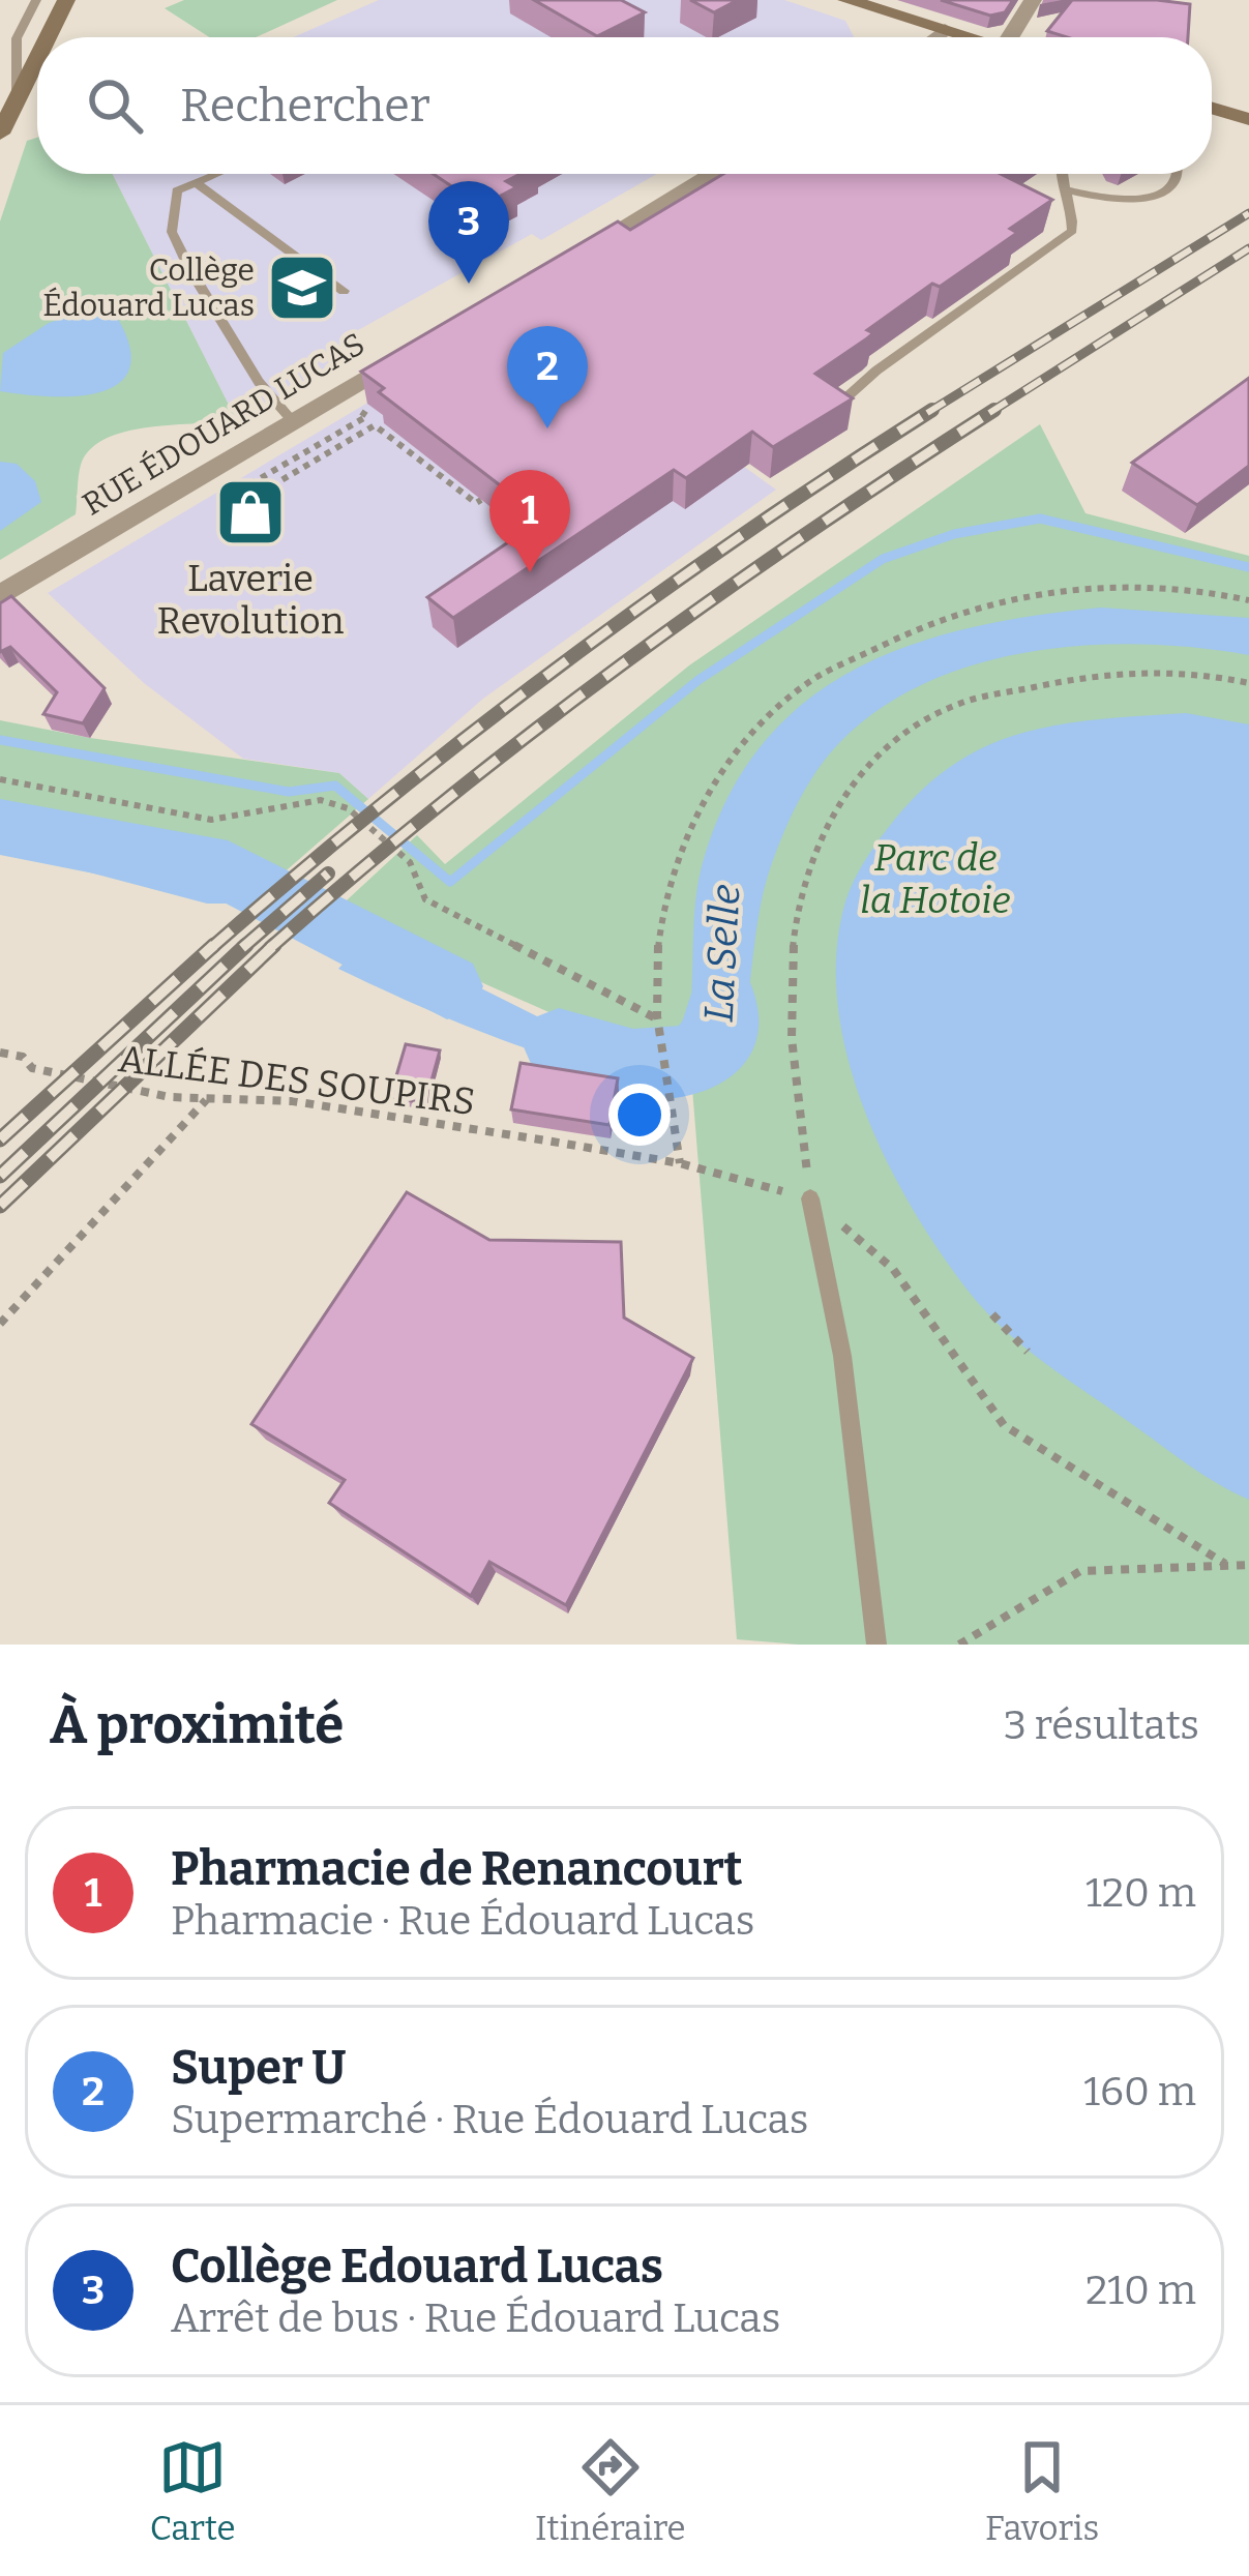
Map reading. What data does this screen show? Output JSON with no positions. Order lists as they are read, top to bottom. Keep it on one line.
{"streets":{"street":["RUE ÉDOUARD LUCAS"],"path":["ALLÉE DES SOUPIRS"]},"water":["La Selle"],"parks":["Parc de la Hotoie"],"places":{"school or university":["Collège Édouard Lucas"],"shop":["Laverie Revolution"]},"page":{"search":"Rechercher","pins":["3","2","1"],"heading":["À proximité","3 résultats"],"list":[{"mark":"1","name":"Pharmacie de Renancourt","note":"Pharmacie · Rue Édouard Lucas","value":"120 m"},{"mark":"2","name":"Super U","note":"Supermarché · Rue Édouard Lucas","value":"160 m"},{"mark":"3","name":"Collège Edouard Lucas","note":"Arrêt de bus · Rue Édouard Lucas","value":"210 m"}],"nav":["Carte","Itinéraire","Favoris"]}}
